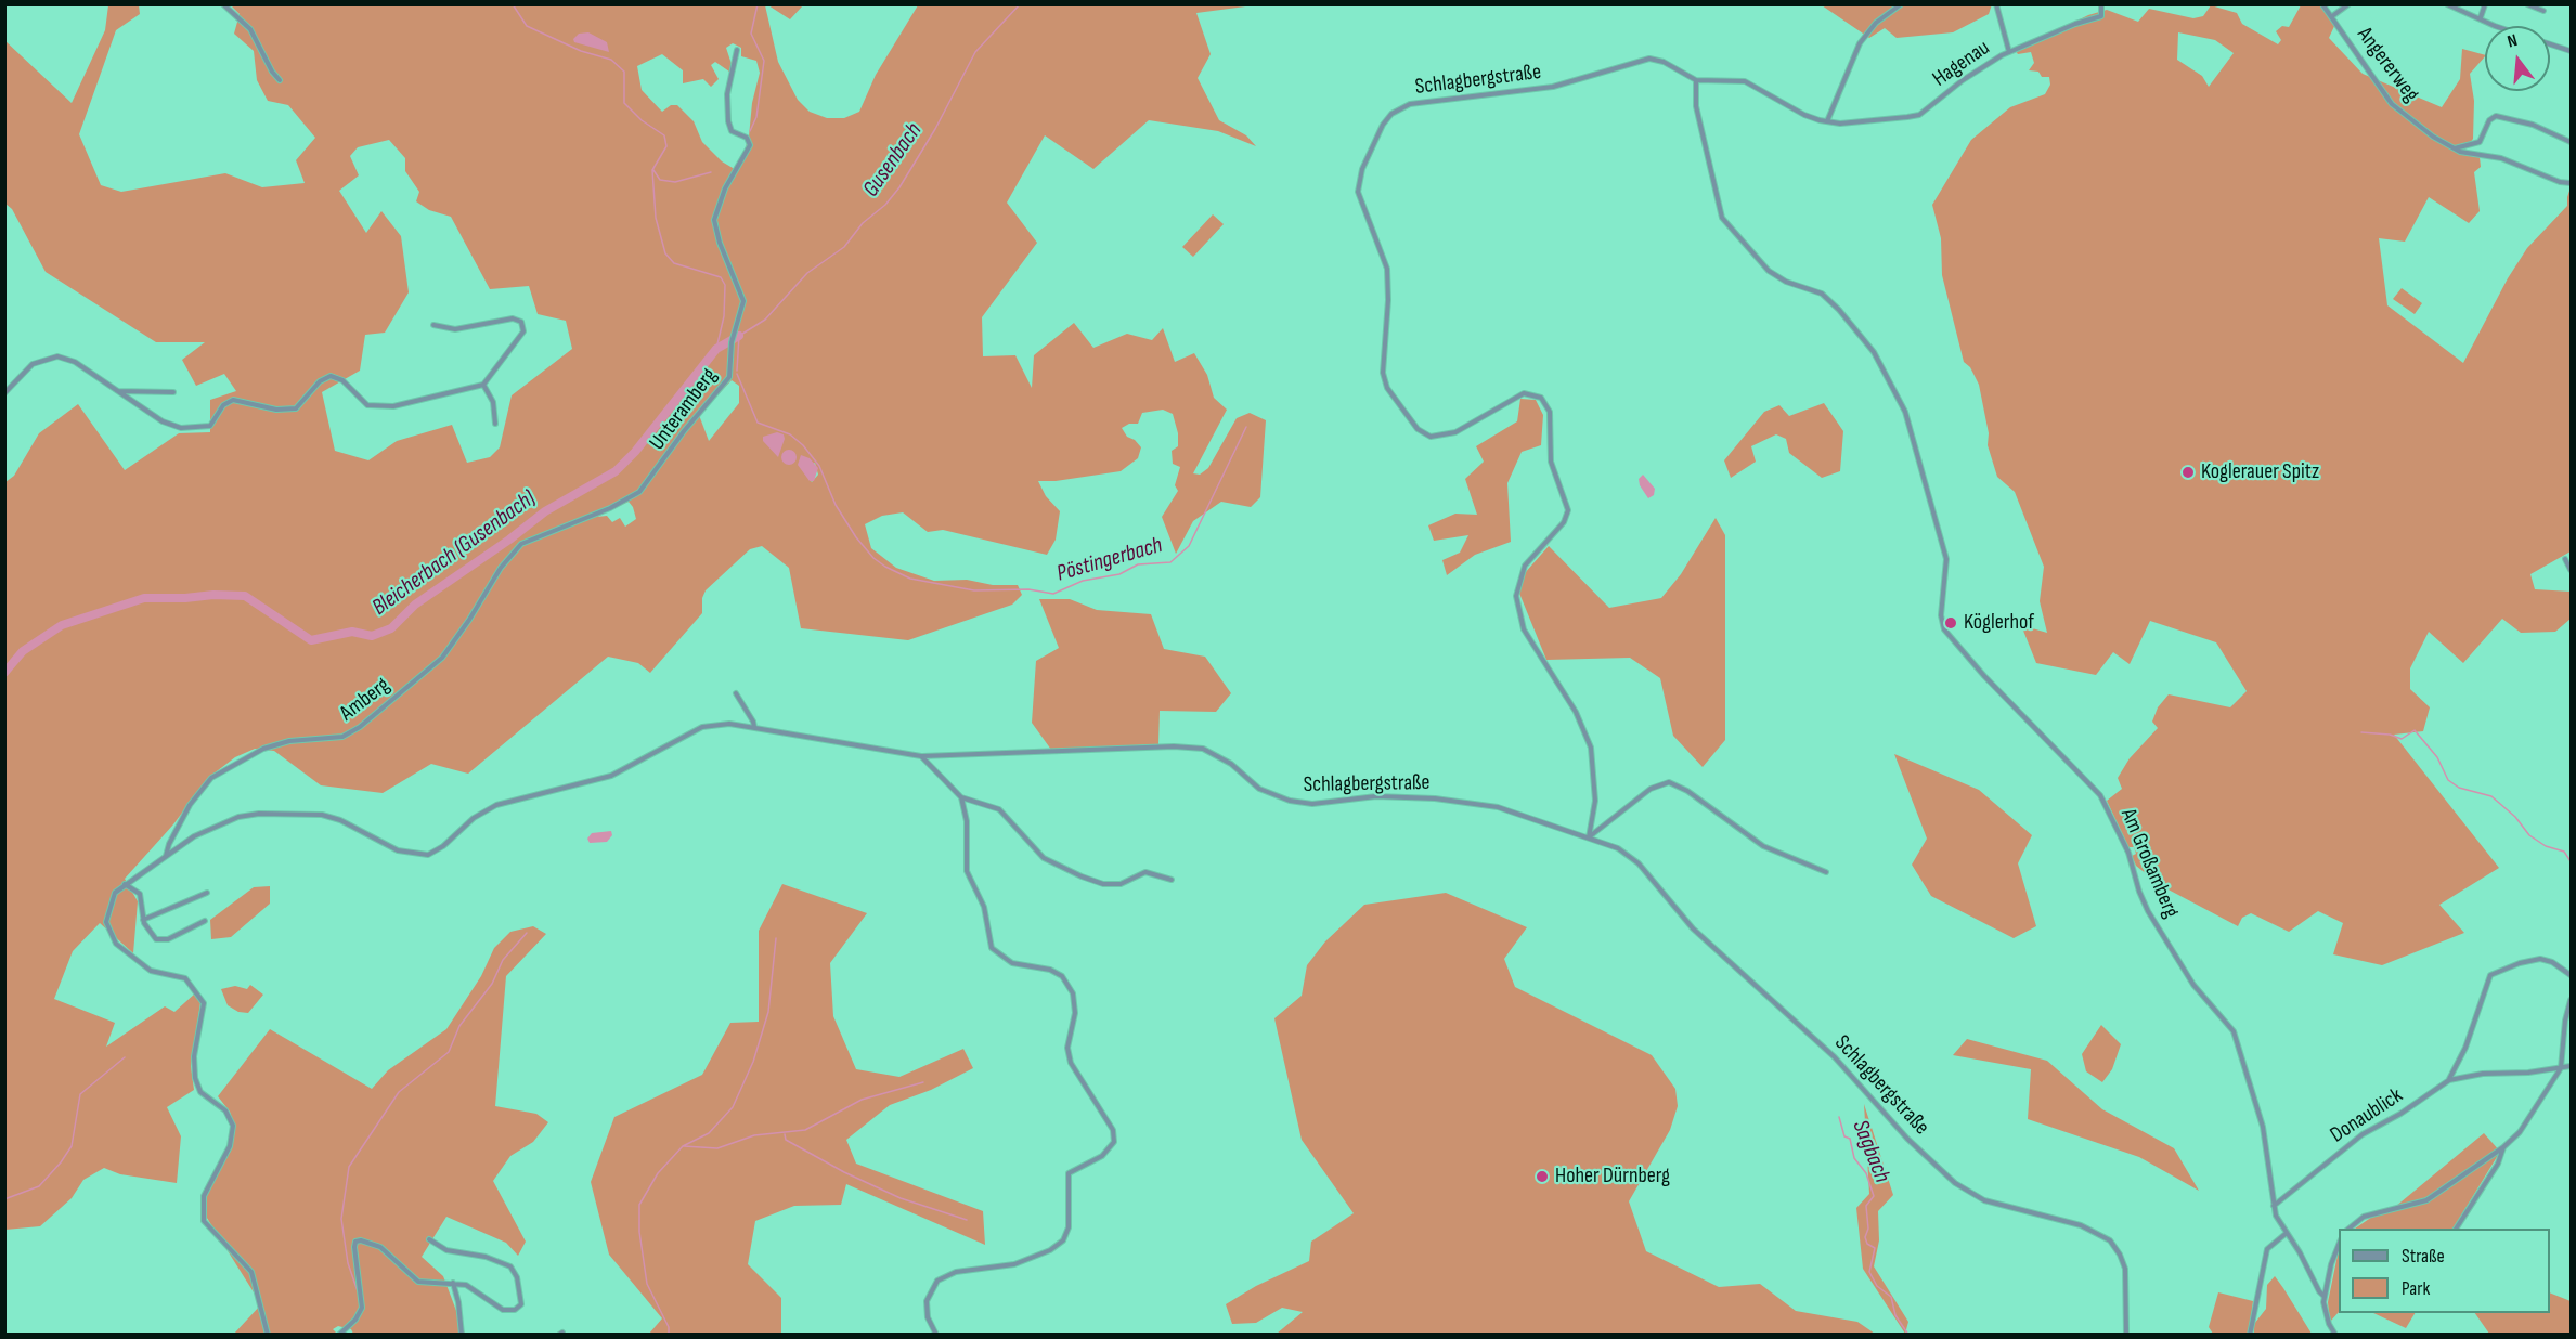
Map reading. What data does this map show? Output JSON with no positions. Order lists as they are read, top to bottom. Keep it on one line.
{"streets":{"street":["Hagenau","Angererweg","Schlagbergstraße","Unteramberg","Amberg","Am Großamberg","Donaublick"]},"crossings":[["Hagenau","Schlagbergstraße"],["Schlagbergstraße","Amberg"],["Schlagbergstraße","Am Großamberg"],["Unteramberg","Amberg"],["Am Großamberg","Donaublick"]],"water":["Gusenbach","Bleicherbach (Gusenbach)","Pöstingerbach","Sagbach"],"places":["Koglerauer Spitz","Köglerhof","Hoher Dürnberg"],"legend":["Straße","Park"],"north":"top"}
